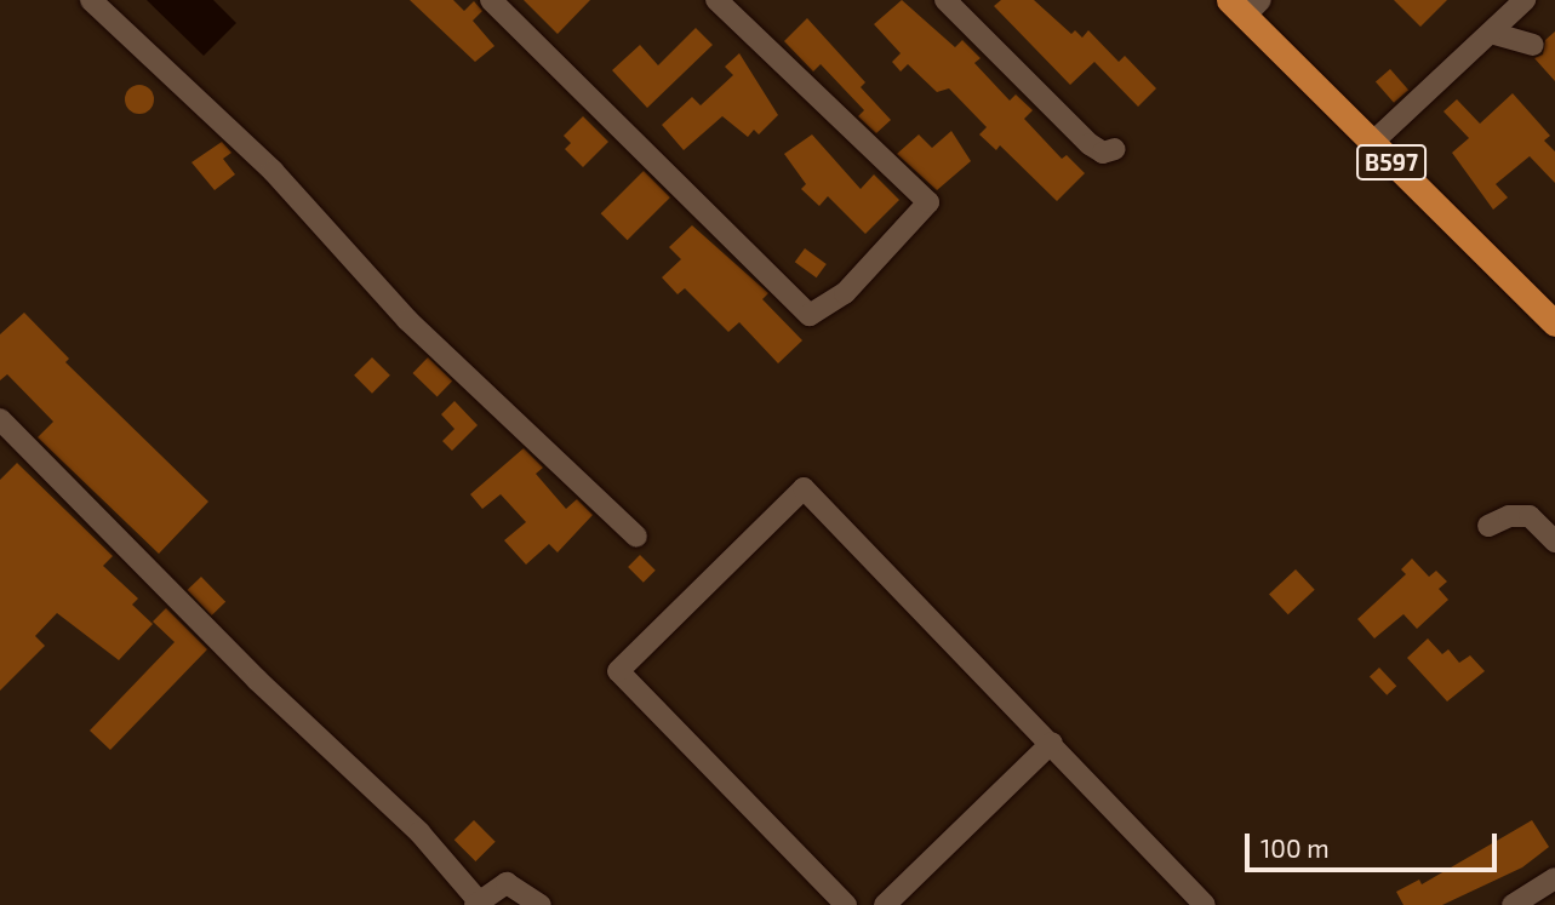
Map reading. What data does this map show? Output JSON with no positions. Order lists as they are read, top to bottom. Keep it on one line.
{"streets":{"main road":["B597"]},"scale_bar":"100 m"}
